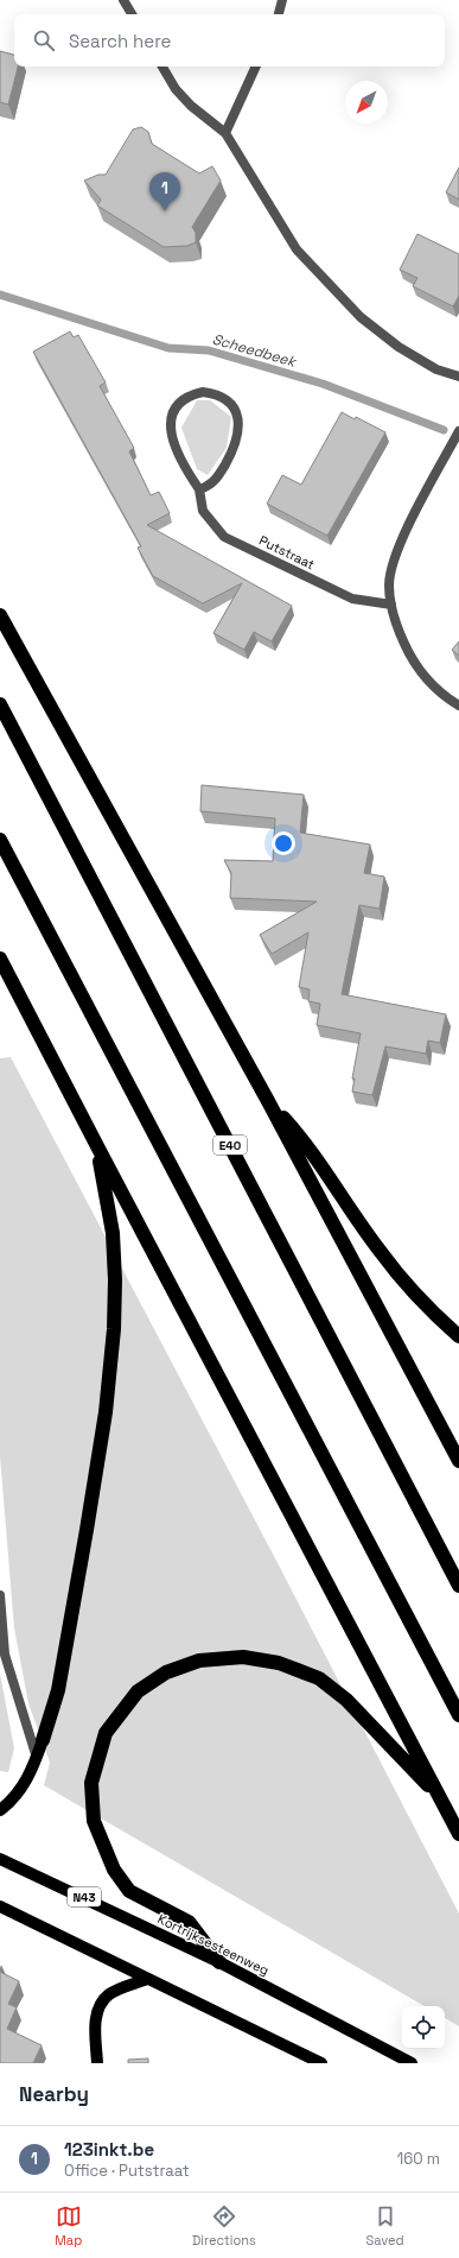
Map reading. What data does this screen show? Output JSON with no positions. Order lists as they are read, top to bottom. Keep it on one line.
{"streets":{"highway":["E40"],"main road":["N43","Kortrijksesteenweg"],"street":["Putstraat"]},"water":["Scheedbeek"],"north":"bottom left","page":{"search":"Search here","pins":"1","heading":"Nearby","list":[{"mark":"1","name":"123inkt.be","note":"Office · Putstraat","value":"160 m"}],"nav":["Map","Directions","Saved"]}}
